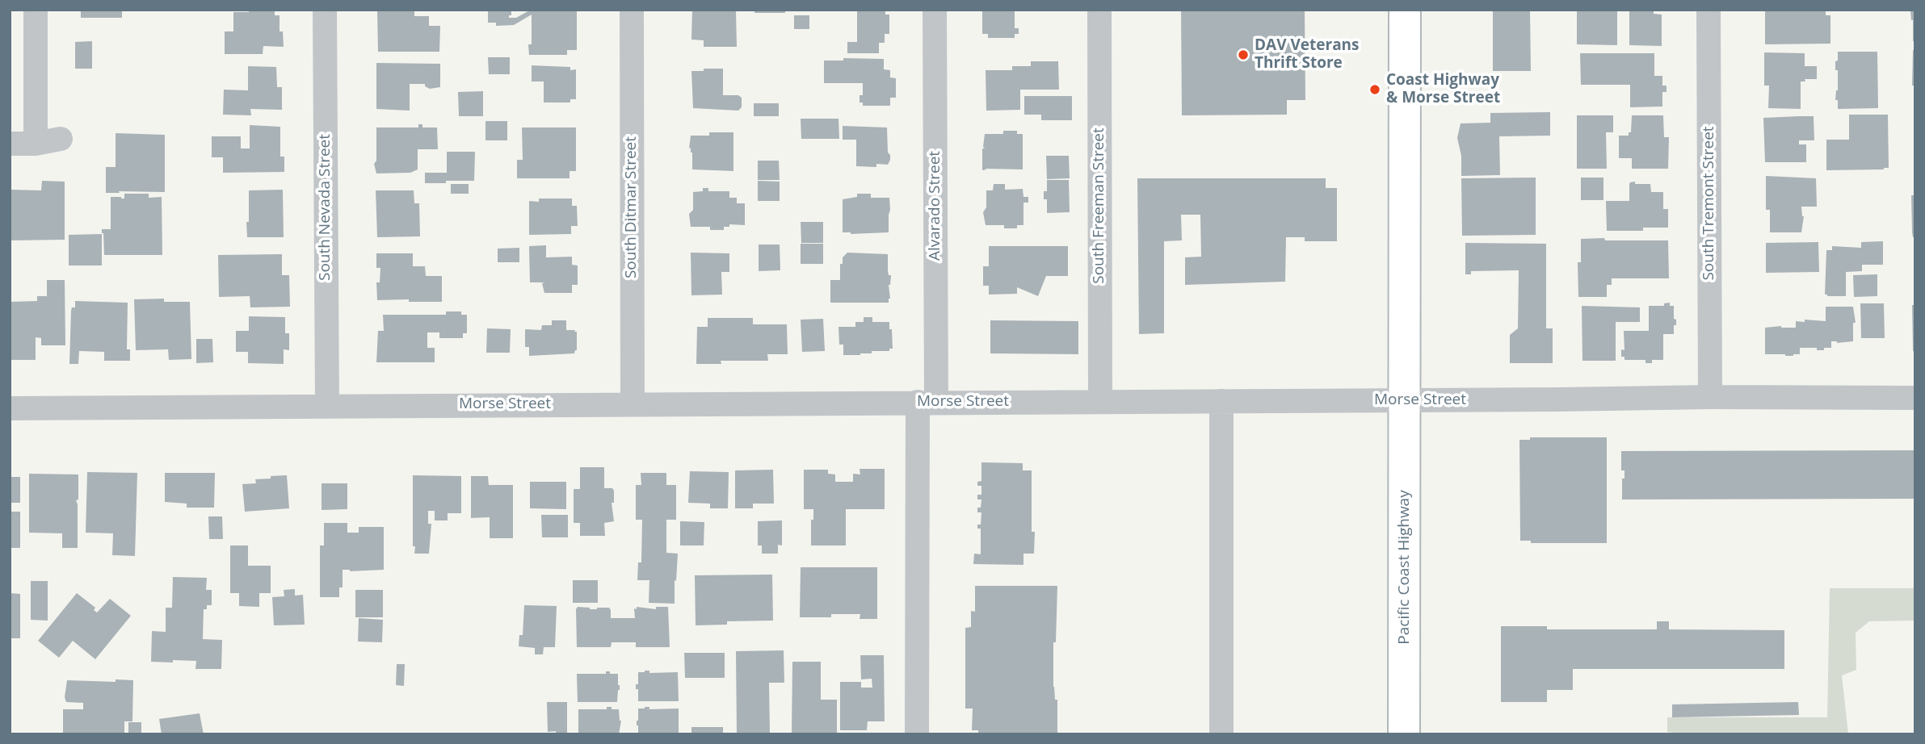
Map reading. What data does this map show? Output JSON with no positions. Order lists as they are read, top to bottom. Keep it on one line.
{"streets":{"main road":["Pacific Coast Highway"],"street":["South Tremont Street","Alvarado Street","South Freeman Street","South Nevada Street","South Ditmar Street","Morse Street"]},"crossings":[["South Tremont Street","Morse Street"],["Alvarado Street","Morse Street"],["South Freeman Street","Morse Street"],["South Nevada Street","Morse Street"],["South Ditmar Street","Morse Street"],["Morse Street","Pacific Coast Highway"]],"places":["DAV Veterans Thrift Store","Coast Highway & Morse Street"]}
